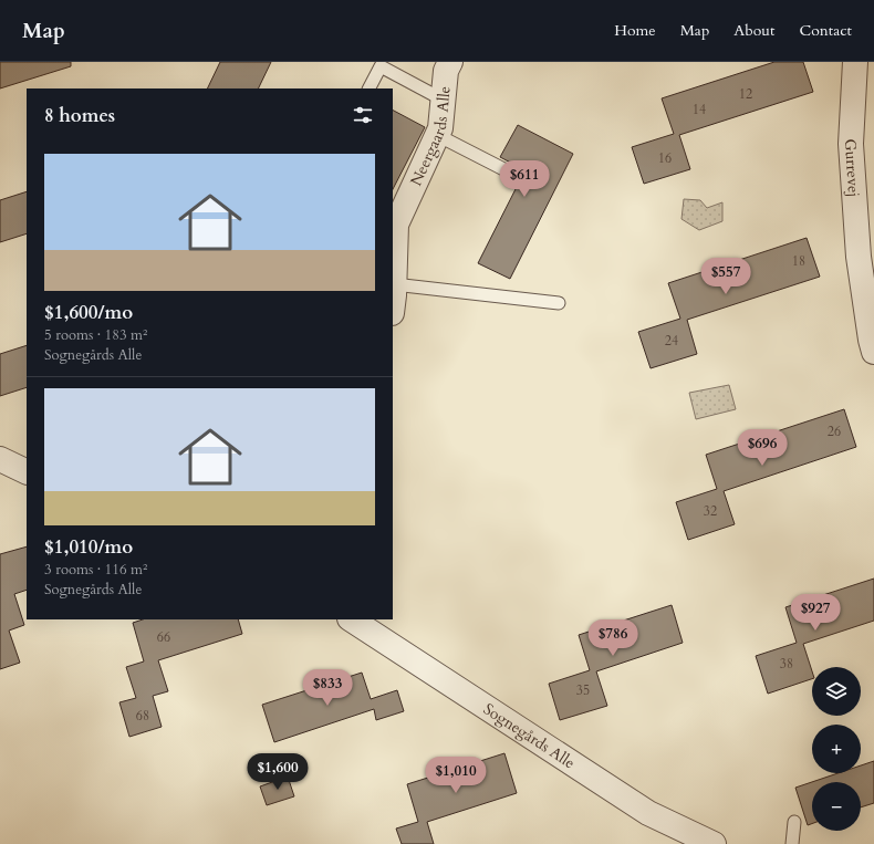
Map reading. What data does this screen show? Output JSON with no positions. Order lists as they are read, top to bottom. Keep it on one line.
{"streets":{"street":["Neergaards Alle","Gurrevej","Sognegårds Alle"]},"house_numbers":["12","14","16","18","24","26","32","66","38","35","68"],"page":{"header":"Map","nav":["Home","Map","About","Contact"],"heading":"8 homes","list":[{"name":"$1,600/mo","note":"5 rooms · 183 m² · Sognegårds Alle"},{"name":"$1,010/mo","note":"3 rooms · 116 m² · Sognegårds Alle"}],"price":["$611","$557","$696","$927","$786","$833","$1,600","$1,010"],"map_buttons":["+","−"]}}
